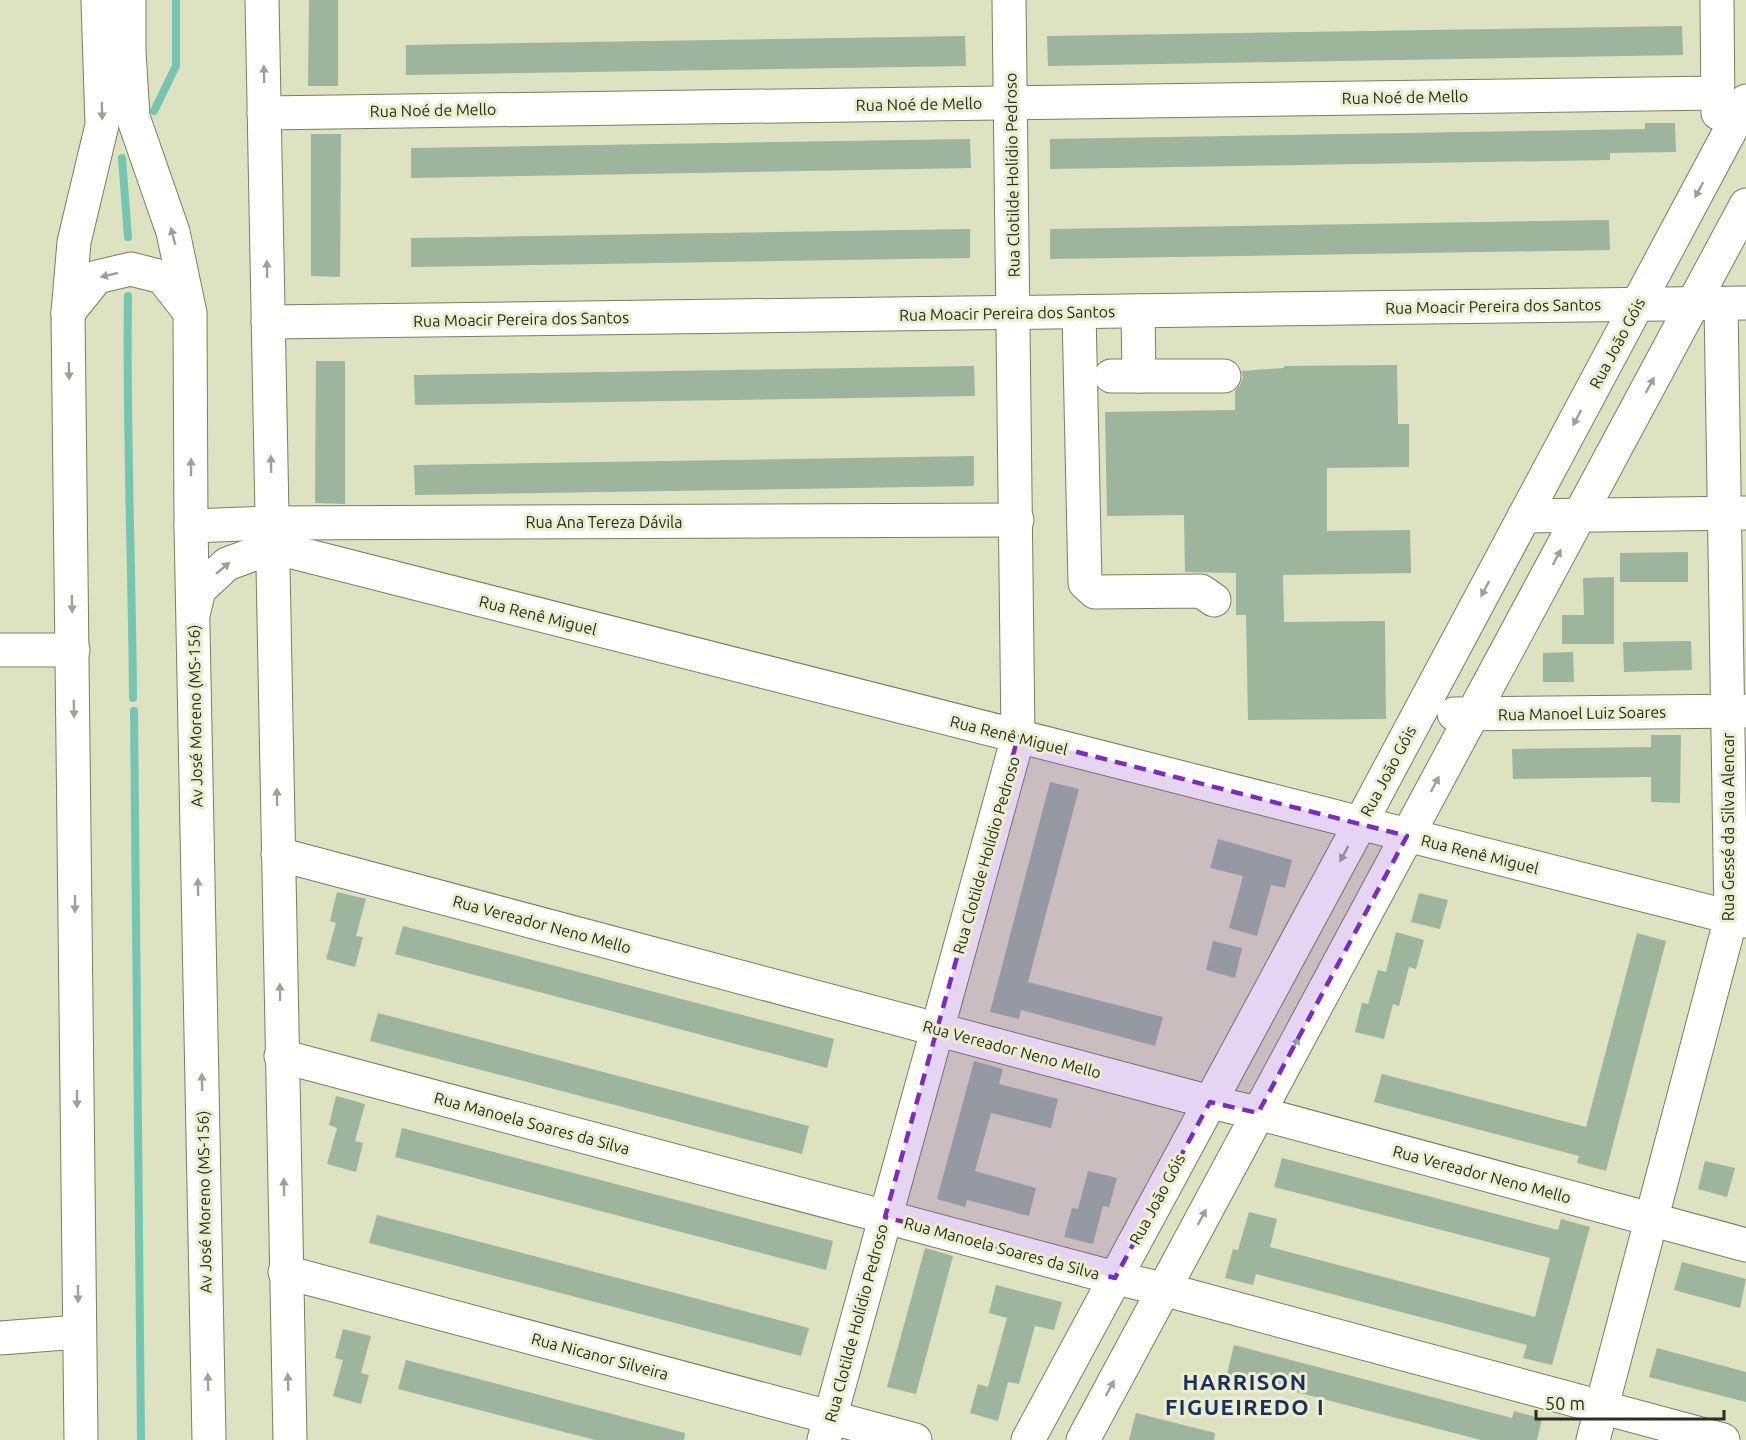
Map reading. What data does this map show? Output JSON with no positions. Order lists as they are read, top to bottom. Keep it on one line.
{"streets":{"street":["Rua Noé de Mello","Rua Clotilde Holídio Pedroso","Rua Moacir Pereira dos Santos","Rua João Góis","Rua Ana Tereza Dávila","Rua Renê Miguel","Rua Manoel Luiz Soares","Av José Moreno (MS-156)","Rua Gessé da Silva Alencar","Rua Vereador Neno Mello","Rua Manoela Soares da Silva","Rua Nicanor Silveira"]},"crossings":[["Rua Noé de Mello","Rua Clotilde Holídio Pedroso"],["Rua Noé de Mello","Rua João Góis"],["Rua Clotilde Holídio Pedroso","Rua Moacir Pereira dos Santos"],["Rua Clotilde Holídio Pedroso","Rua Ana Tereza Dávila"],["Rua Clotilde Holídio Pedroso","Rua Renê Miguel"],["Rua Clotilde Holídio Pedroso","Rua Vereador Neno Mello"],["Rua Clotilde Holídio Pedroso","Rua Manoela Soares da Silva"],["Rua Clotilde Holídio Pedroso","Rua Nicanor Silveira"],["Rua Moacir Pereira dos Santos","Rua João Góis"],["Rua Moacir Pereira dos Santos","Rua Gessé da Silva Alencar"],["Rua João Góis","Rua Renê Miguel"],["Rua João Góis","Rua Manoel Luiz Soares"],["Rua João Góis","Rua Vereador Neno Mello"],["Rua João Góis","Rua Manoela Soares da Silva"],["Rua Ana Tereza Dávila","Rua Renê Miguel"],["Rua Ana Tereza Dávila","Av José Moreno (MS-156)"],["Rua Renê Miguel","Rua Gessé da Silva Alencar"],["Rua Manoel Luiz Soares","Rua Gessé da Silva Alencar"],["Rua Gessé da Silva Alencar","Rua Vereador Neno Mello"],["Rua Gessé da Silva Alencar","Rua Manoela Soares da Silva"]],"districts":["HARRISON FIGUEIREDO I"],"scale_bar":"50 m"}
